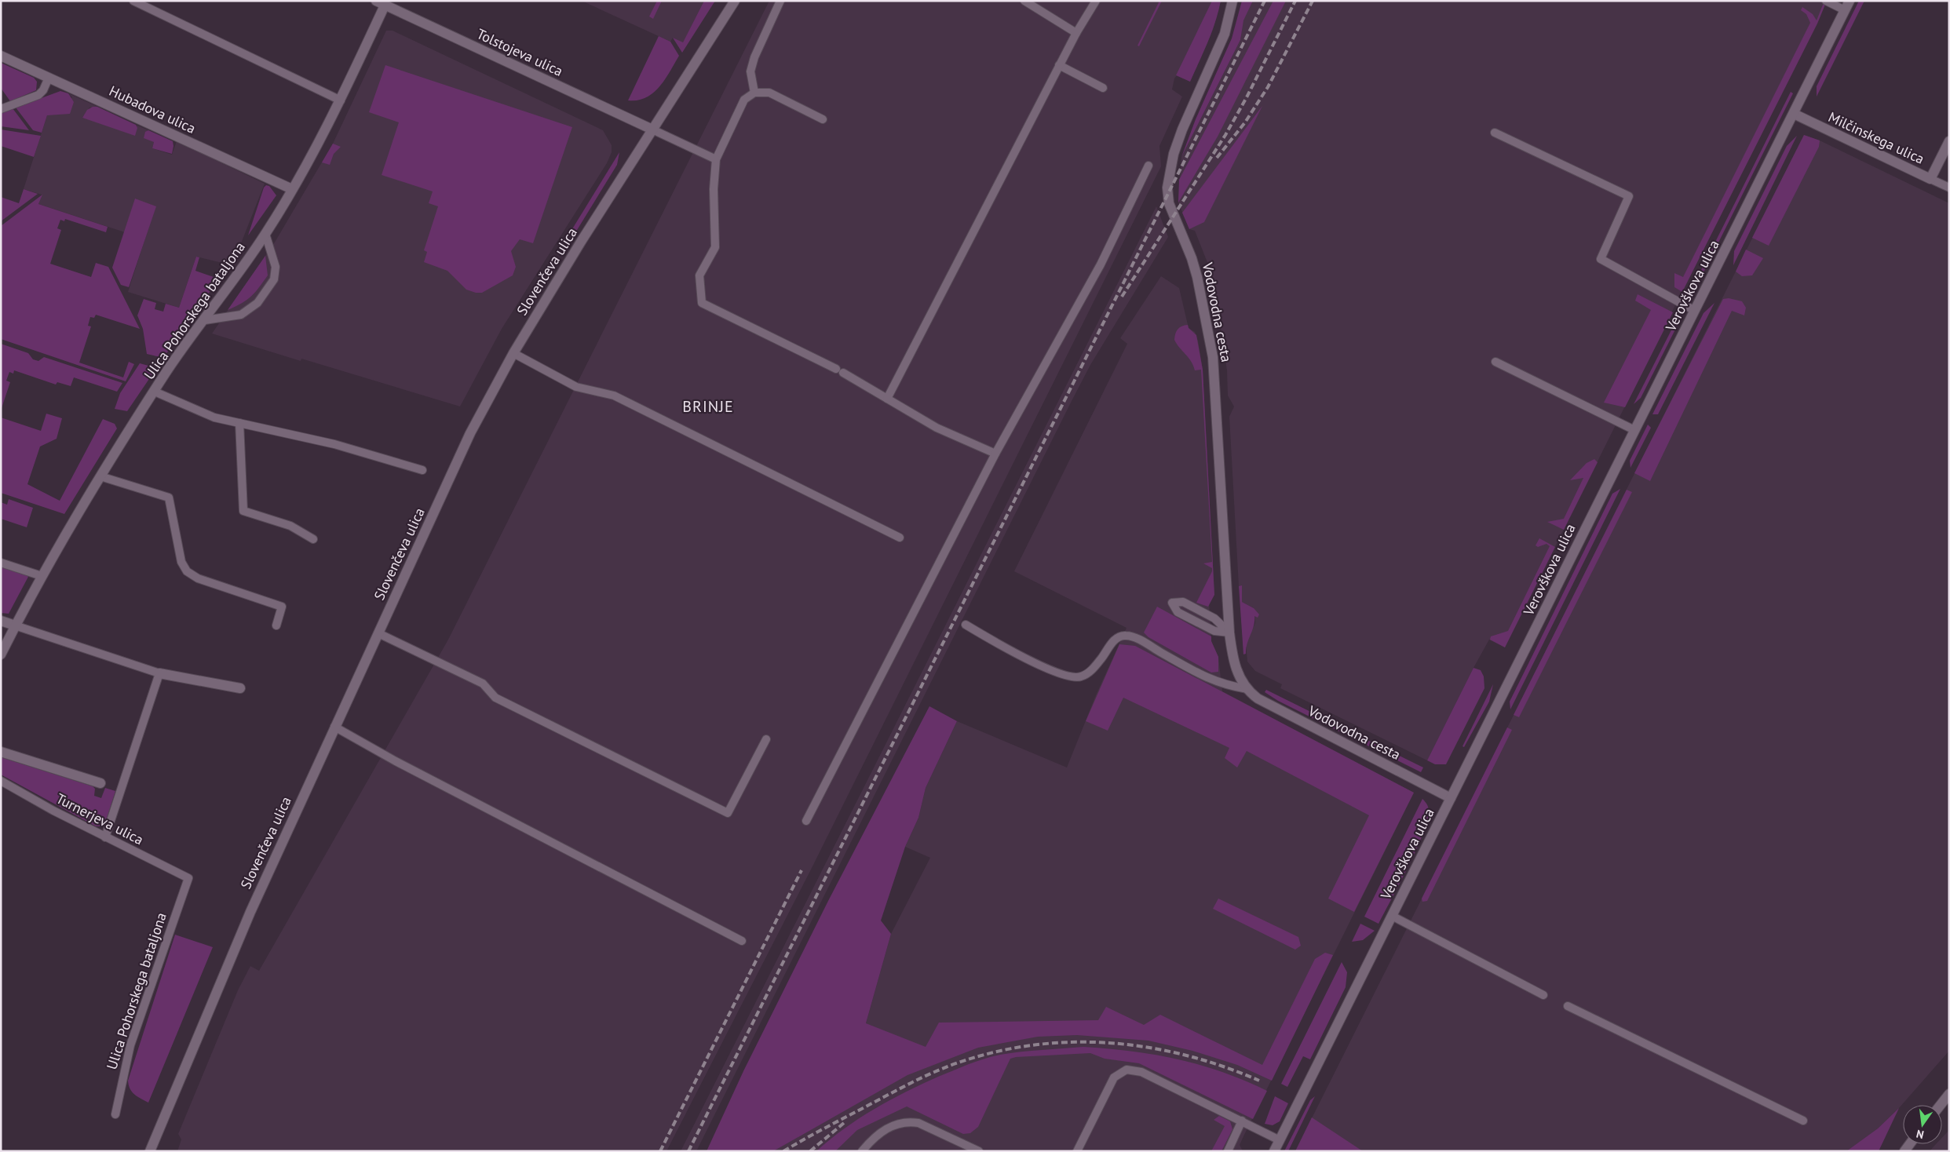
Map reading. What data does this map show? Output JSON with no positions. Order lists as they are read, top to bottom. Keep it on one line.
{"streets":{"street":["Tolstojeva ulica","Hubadova ulica","Milčinskega ulica","Slovenčeva ulica","Verovškova ulica","Ulica Pohorskega bataljona","Vodovodna cesta"],"lane":["Turnerjeva ulica"]},"crossings":[["Tolstojeva ulica","Slovenčeva ulica"],["Tolstojeva ulica","Ulica Pohorskega bataljona"],["Hubadova ulica","Ulica Pohorskega bataljona"],["Milčinskega ulica","Verovškova ulica"],["Verovškova ulica","Vodovodna cesta"],["Ulica Pohorskega bataljona","Turnerjeva ulica"]],"districts":["BRINJE"],"north":"bottom"}
